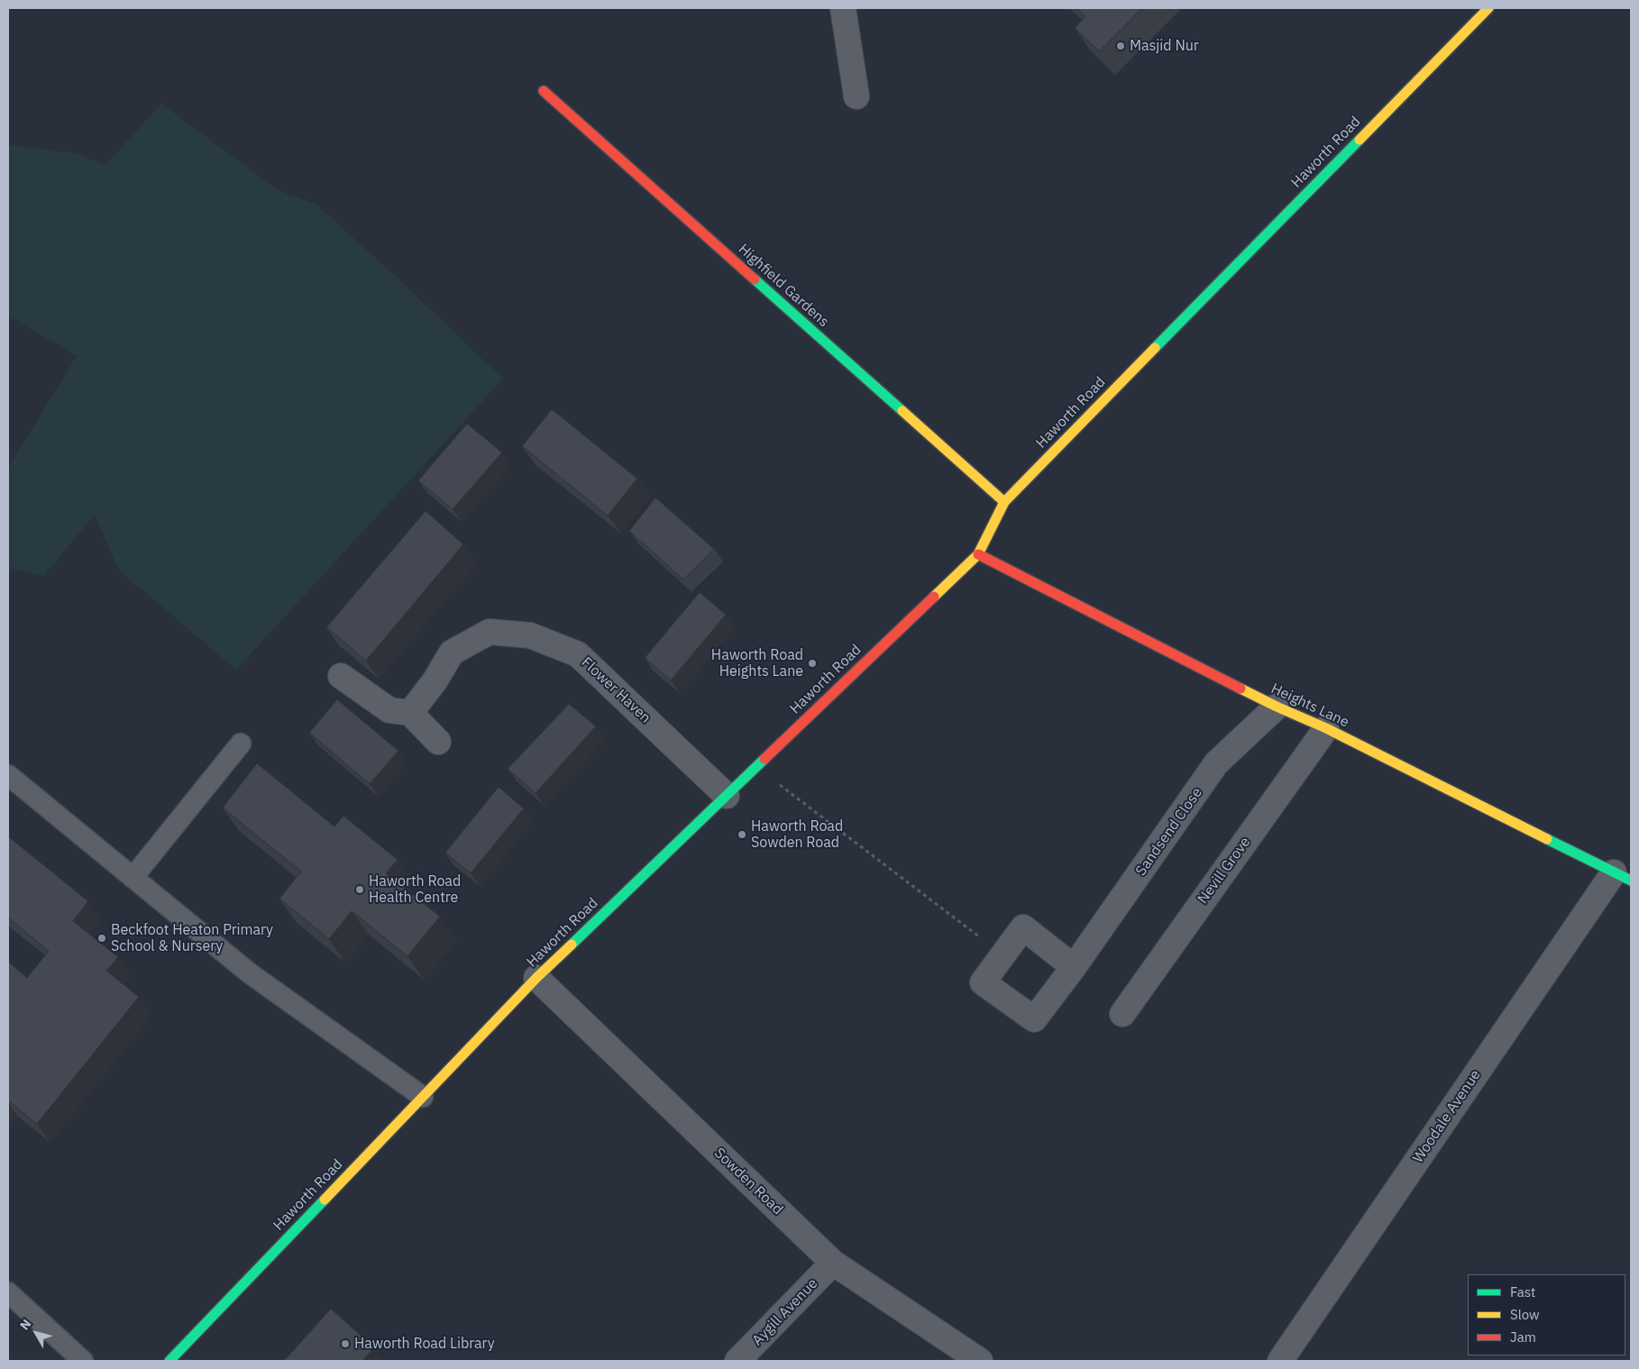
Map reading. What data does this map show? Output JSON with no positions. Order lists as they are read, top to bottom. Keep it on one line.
{"streets":{"main road":["Haworth Road","Highfield Gardens","Heights Lane"],"street":["Flower Haven","Sandsend Close","Nevill Grove","Woodale Avenue","Sowden Road","Aygill Avenue"]},"crossings":[["Haworth Road","Highfield Gardens"],["Haworth Road","Flower Haven"],["Haworth Road","Heights Lane"],["Haworth Road","Sowden Road"],["Heights Lane","Sandsend Close"],["Heights Lane","Nevill Grove"],["Heights Lane","Woodale Avenue"],["Sowden Road","Aygill Avenue"]],"places":["Masjid Nur","Haworth Road Heights Lane","Haworth Road Sowden Road","Haworth Road Health Centre","Beckfoot Heaton Primary School & Nursery","Haworth Road Library"],"legend":["Fast","Slow","Jam"],"north":"top left"}
